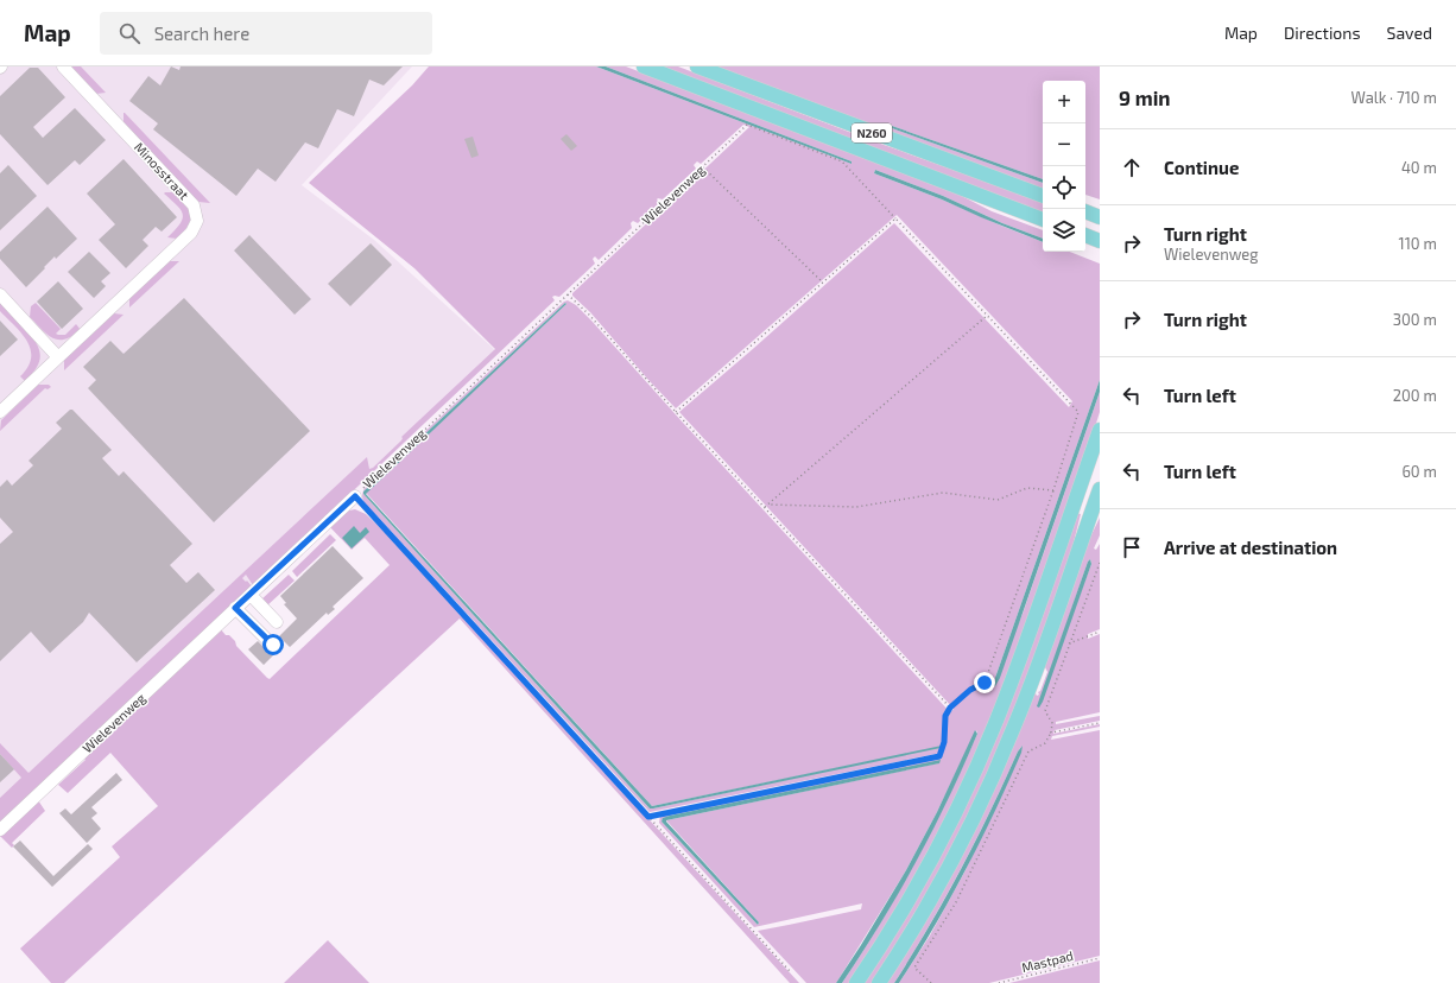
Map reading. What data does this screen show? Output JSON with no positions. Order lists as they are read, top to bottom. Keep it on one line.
{"streets":{"main road":["N260"],"street":["Minosstraat","Wielevenweg"],"path":["Mastpad"]},"page":{"header":"Map","search":"Search here","nav":["Map","Directions","Saved"],"heading":["9 min","Walk · 710 m"],"map_buttons":["+","−"],"list":[["Continue","40 m"],["Turn right","Wielevenweg","110 m"],["Turn right","300 m"],["Turn left","200 m"],["Turn left","60 m"],"Arrive at destination"]}}
